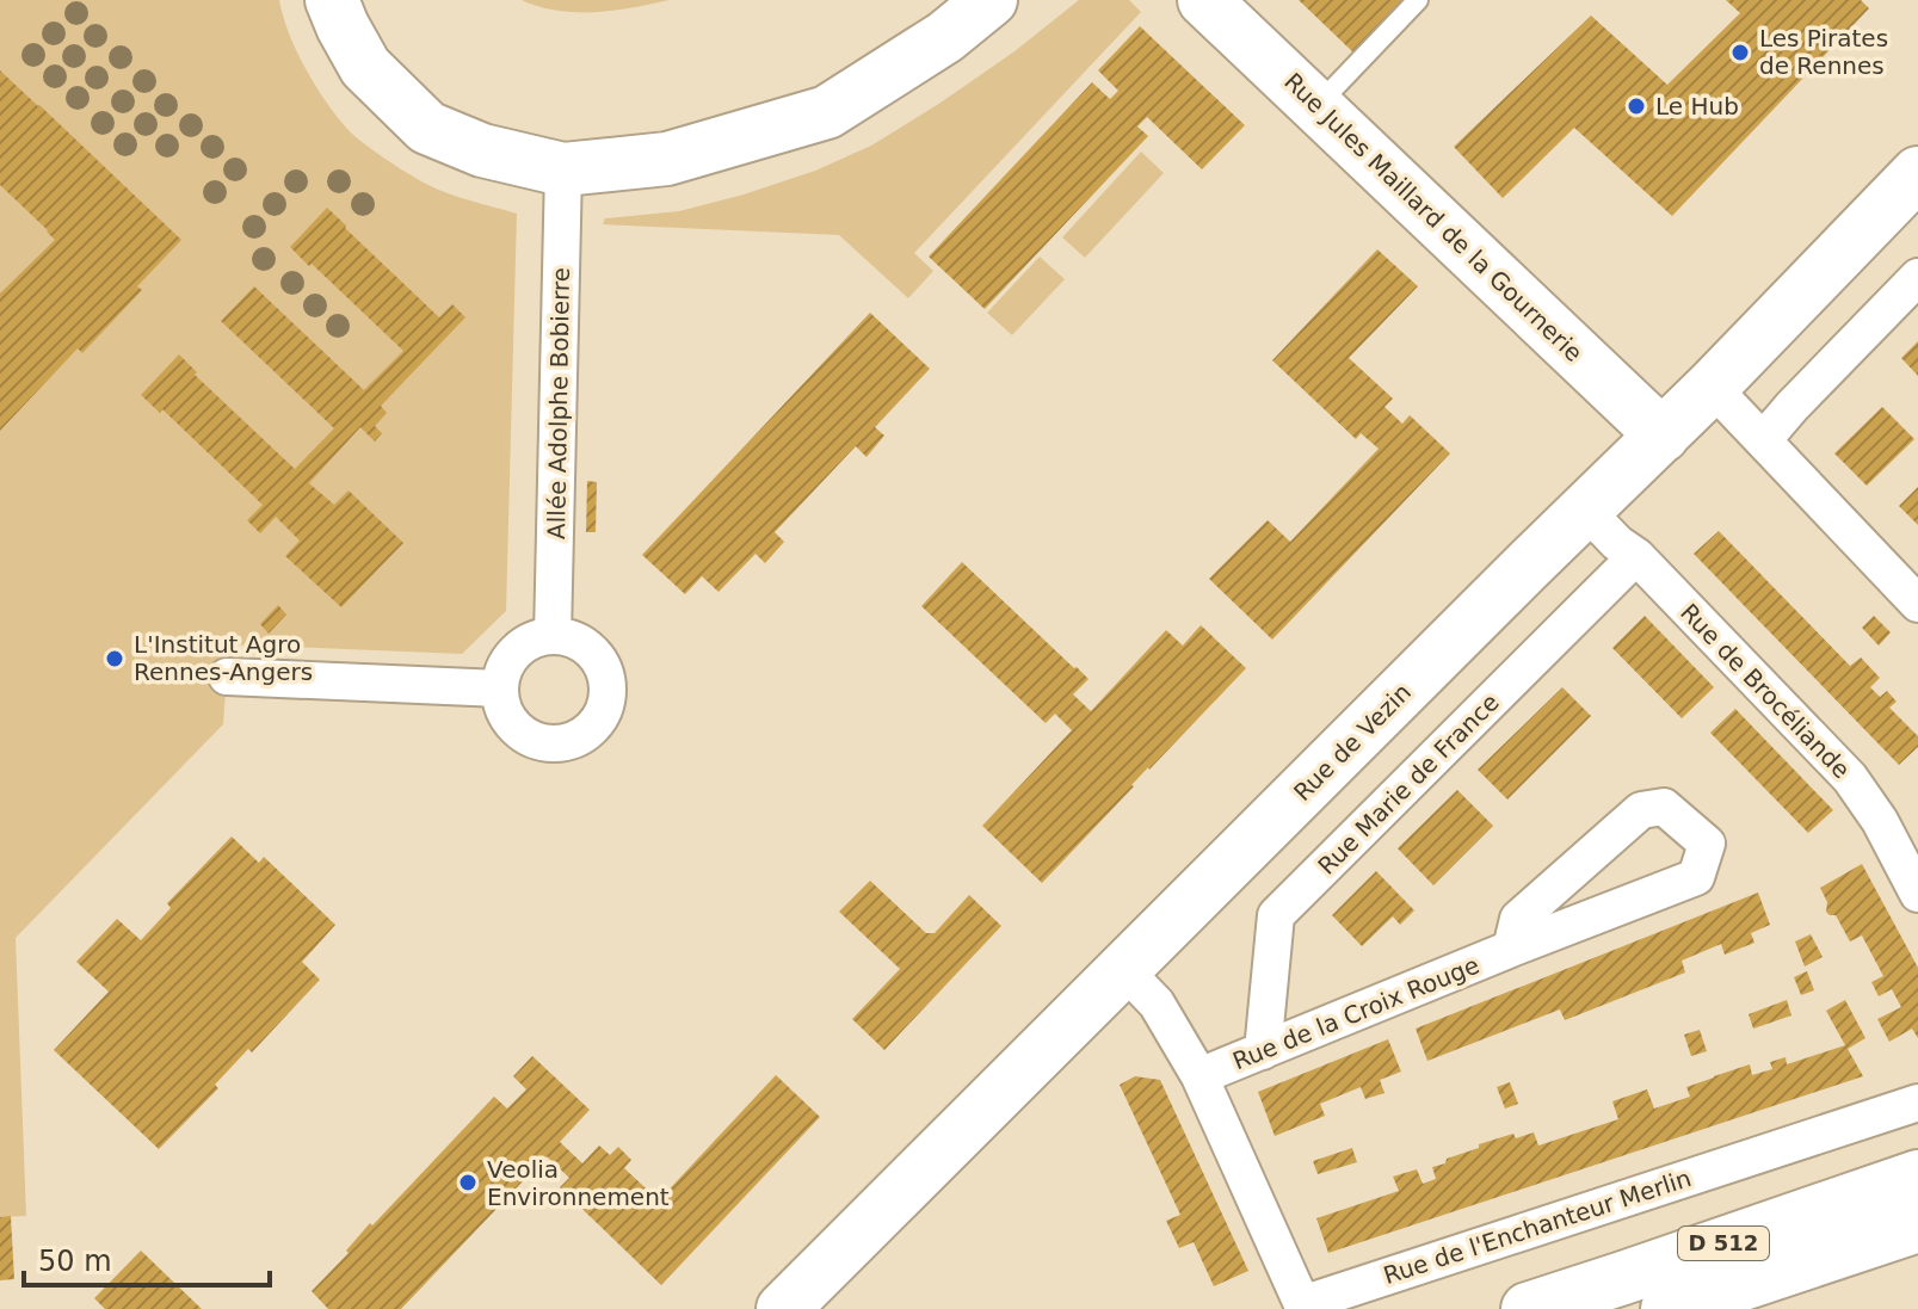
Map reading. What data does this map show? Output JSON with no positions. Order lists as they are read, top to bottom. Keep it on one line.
{"streets":{"main road":["Rue Jules Maillard de la Gournerie","Rue de Vezin","D 512"],"street":["Allée Adolphe Bobierre","Rue de Brocéliande","Rue Marie de France","Rue de la Croix Rouge","Rue de l'Enchanteur Merlin"]},"crossings":[["Rue Jules Maillard de la Gournerie","Rue de Vezin"],["Rue de Brocéliande","Rue de Vezin"],["Rue de Brocéliande","Rue Marie de France"],["Rue de Vezin","Rue de l'Enchanteur Merlin"],["Rue Marie de France","Rue de la Croix Rouge"],["Rue de la Croix Rouge","Rue de l'Enchanteur Merlin"]],"places":["Les Pirates de Rennes","Le Hub","L'Institut Agro Rennes-Angers","Veolia Environnement"],"scale_bar":"50 m"}
